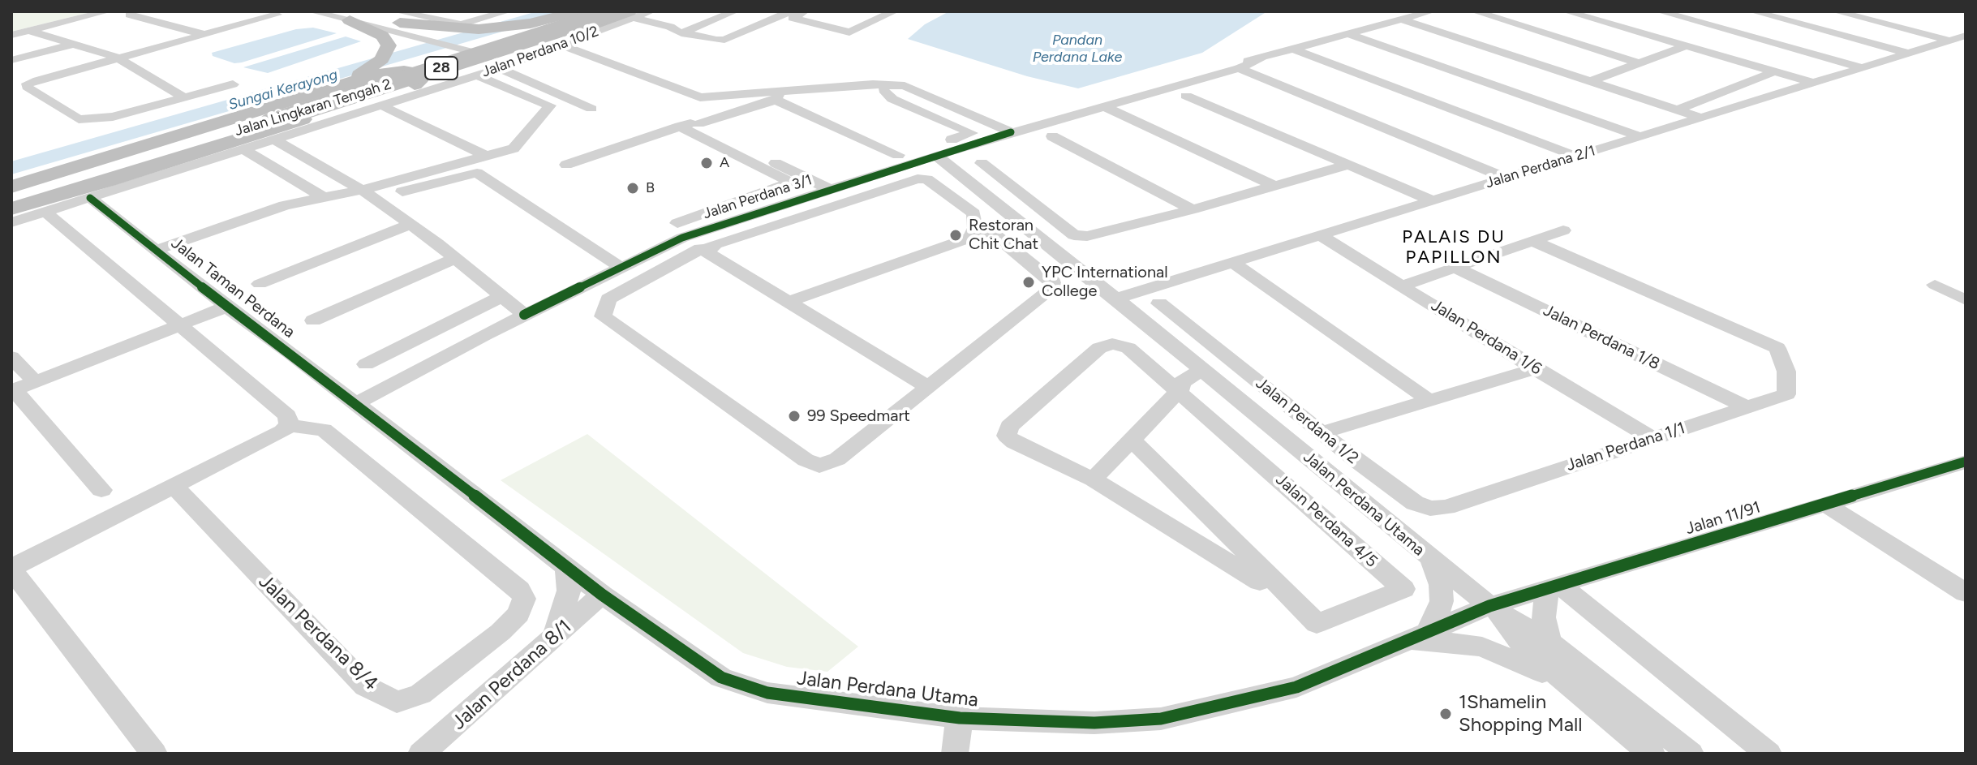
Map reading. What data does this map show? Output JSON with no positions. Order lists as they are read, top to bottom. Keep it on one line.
{"streets":{"highway":["28","Jalan Lingkaran Tengah 2"],"street":["Jalan Perdana 10/2","Jalan Perdana 2/1","Jalan Perdana 3/1","Jalan Taman Perdana","Jalan Perdana 1/6","Jalan Perdana 1/8","Jalan Perdana 1/2","Jalan Perdana 1/1","Jalan Perdana Utama","Jalan 11/91","Jalan Perdana 4/5","Jalan Perdana 8/4","Jalan Perdana 8/1"]},"crossings":[["Jalan Perdana 10/2","Jalan Lingkaran Tengah 2"],["Jalan Perdana 10/2","Jalan Taman Perdana"],["Jalan Perdana 2/1","Jalan Perdana 1/6"],["Jalan Perdana 2/1","Jalan Perdana Utama"],["Jalan Perdana 3/1","Jalan Taman Perdana"],["Jalan Perdana 3/1","Jalan Perdana Utama"],["Jalan Taman Perdana","Jalan Perdana Utama"],["Jalan Perdana 1/6","Jalan Perdana 1/1"],["Jalan Perdana 1/8","Jalan Perdana 1/1"],["Jalan Perdana 1/2","Jalan Perdana 1/1"],["Jalan Perdana Utama","Jalan 11/91"],["Jalan Perdana Utama","Jalan Perdana 8/1"]],"districts":["PALAIS DU PAPILLON"],"water":["Pandan Perdana Lake","Sungai Kerayong"],"places":["A","B","Restoran Chit Chat","YPC International College","99 Speedmart","1Shamelin Shopping Mall"]}
